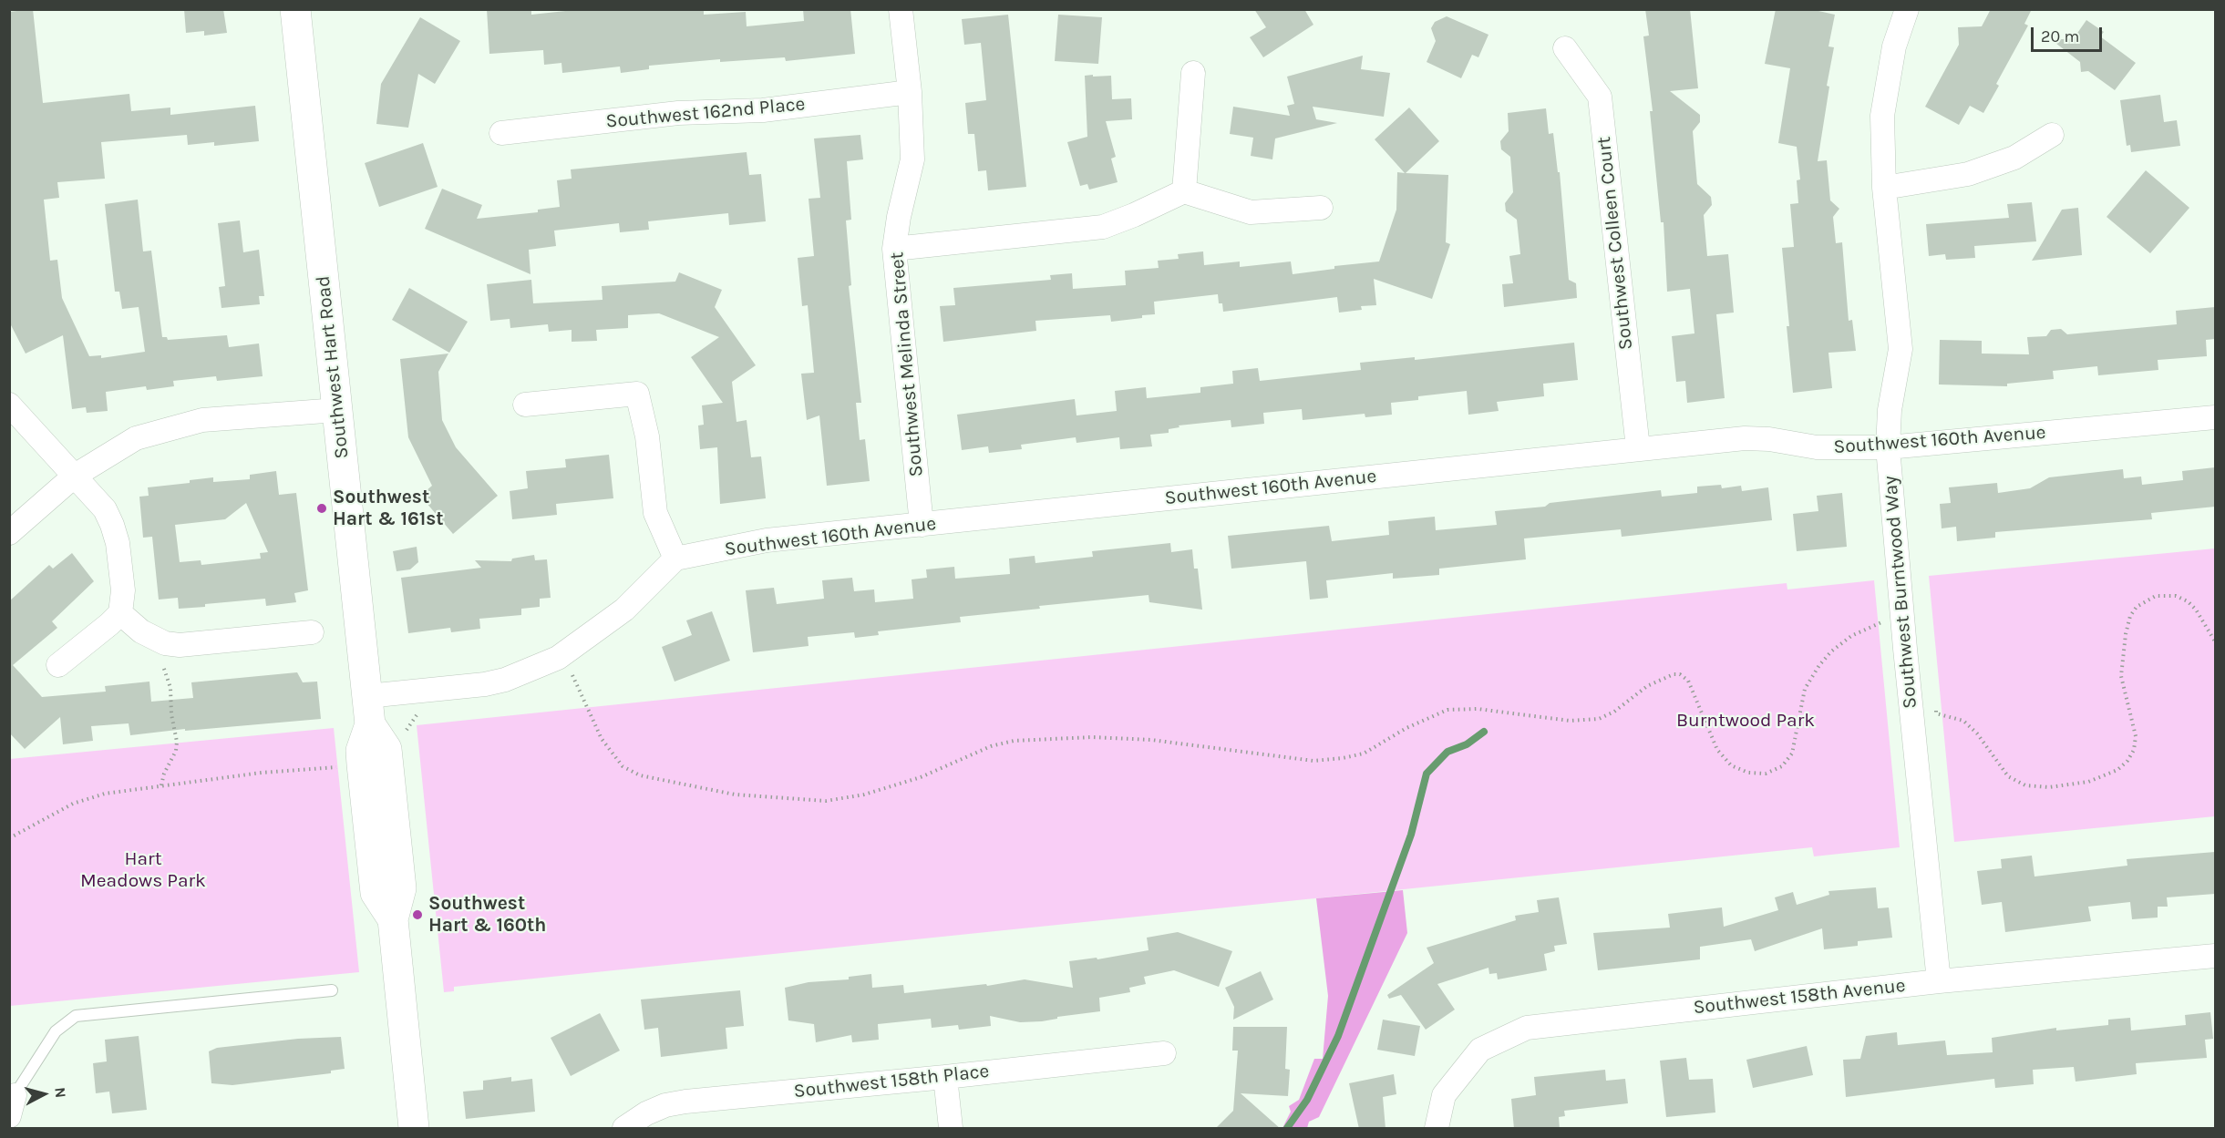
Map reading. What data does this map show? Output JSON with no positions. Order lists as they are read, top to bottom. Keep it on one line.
{"streets":{"main road":["Southwest Hart Road"],"street":["Southwest 162nd Place","Southwest Colleen Court","Southwest Melinda Street","Southwest 160th Avenue","Southwest Burntwood Way","Southwest 158th Avenue","Southwest 158th Place"]},"crossings":[["Southwest 162nd Place","Southwest Melinda Street"],["Southwest Colleen Court","Southwest 160th Avenue"],["Southwest Melinda Street","Southwest 160th Avenue"],["Southwest 160th Avenue","Southwest Burntwood Way"],["Southwest Burntwood Way","Southwest 158th Avenue"]],"parks":["Burntwood Park","Hart Meadows Park"],"places":["Southwest Hart & 161st","Southwest Hart & 160th"],"scale_bar":"20 m","north":"right"}
